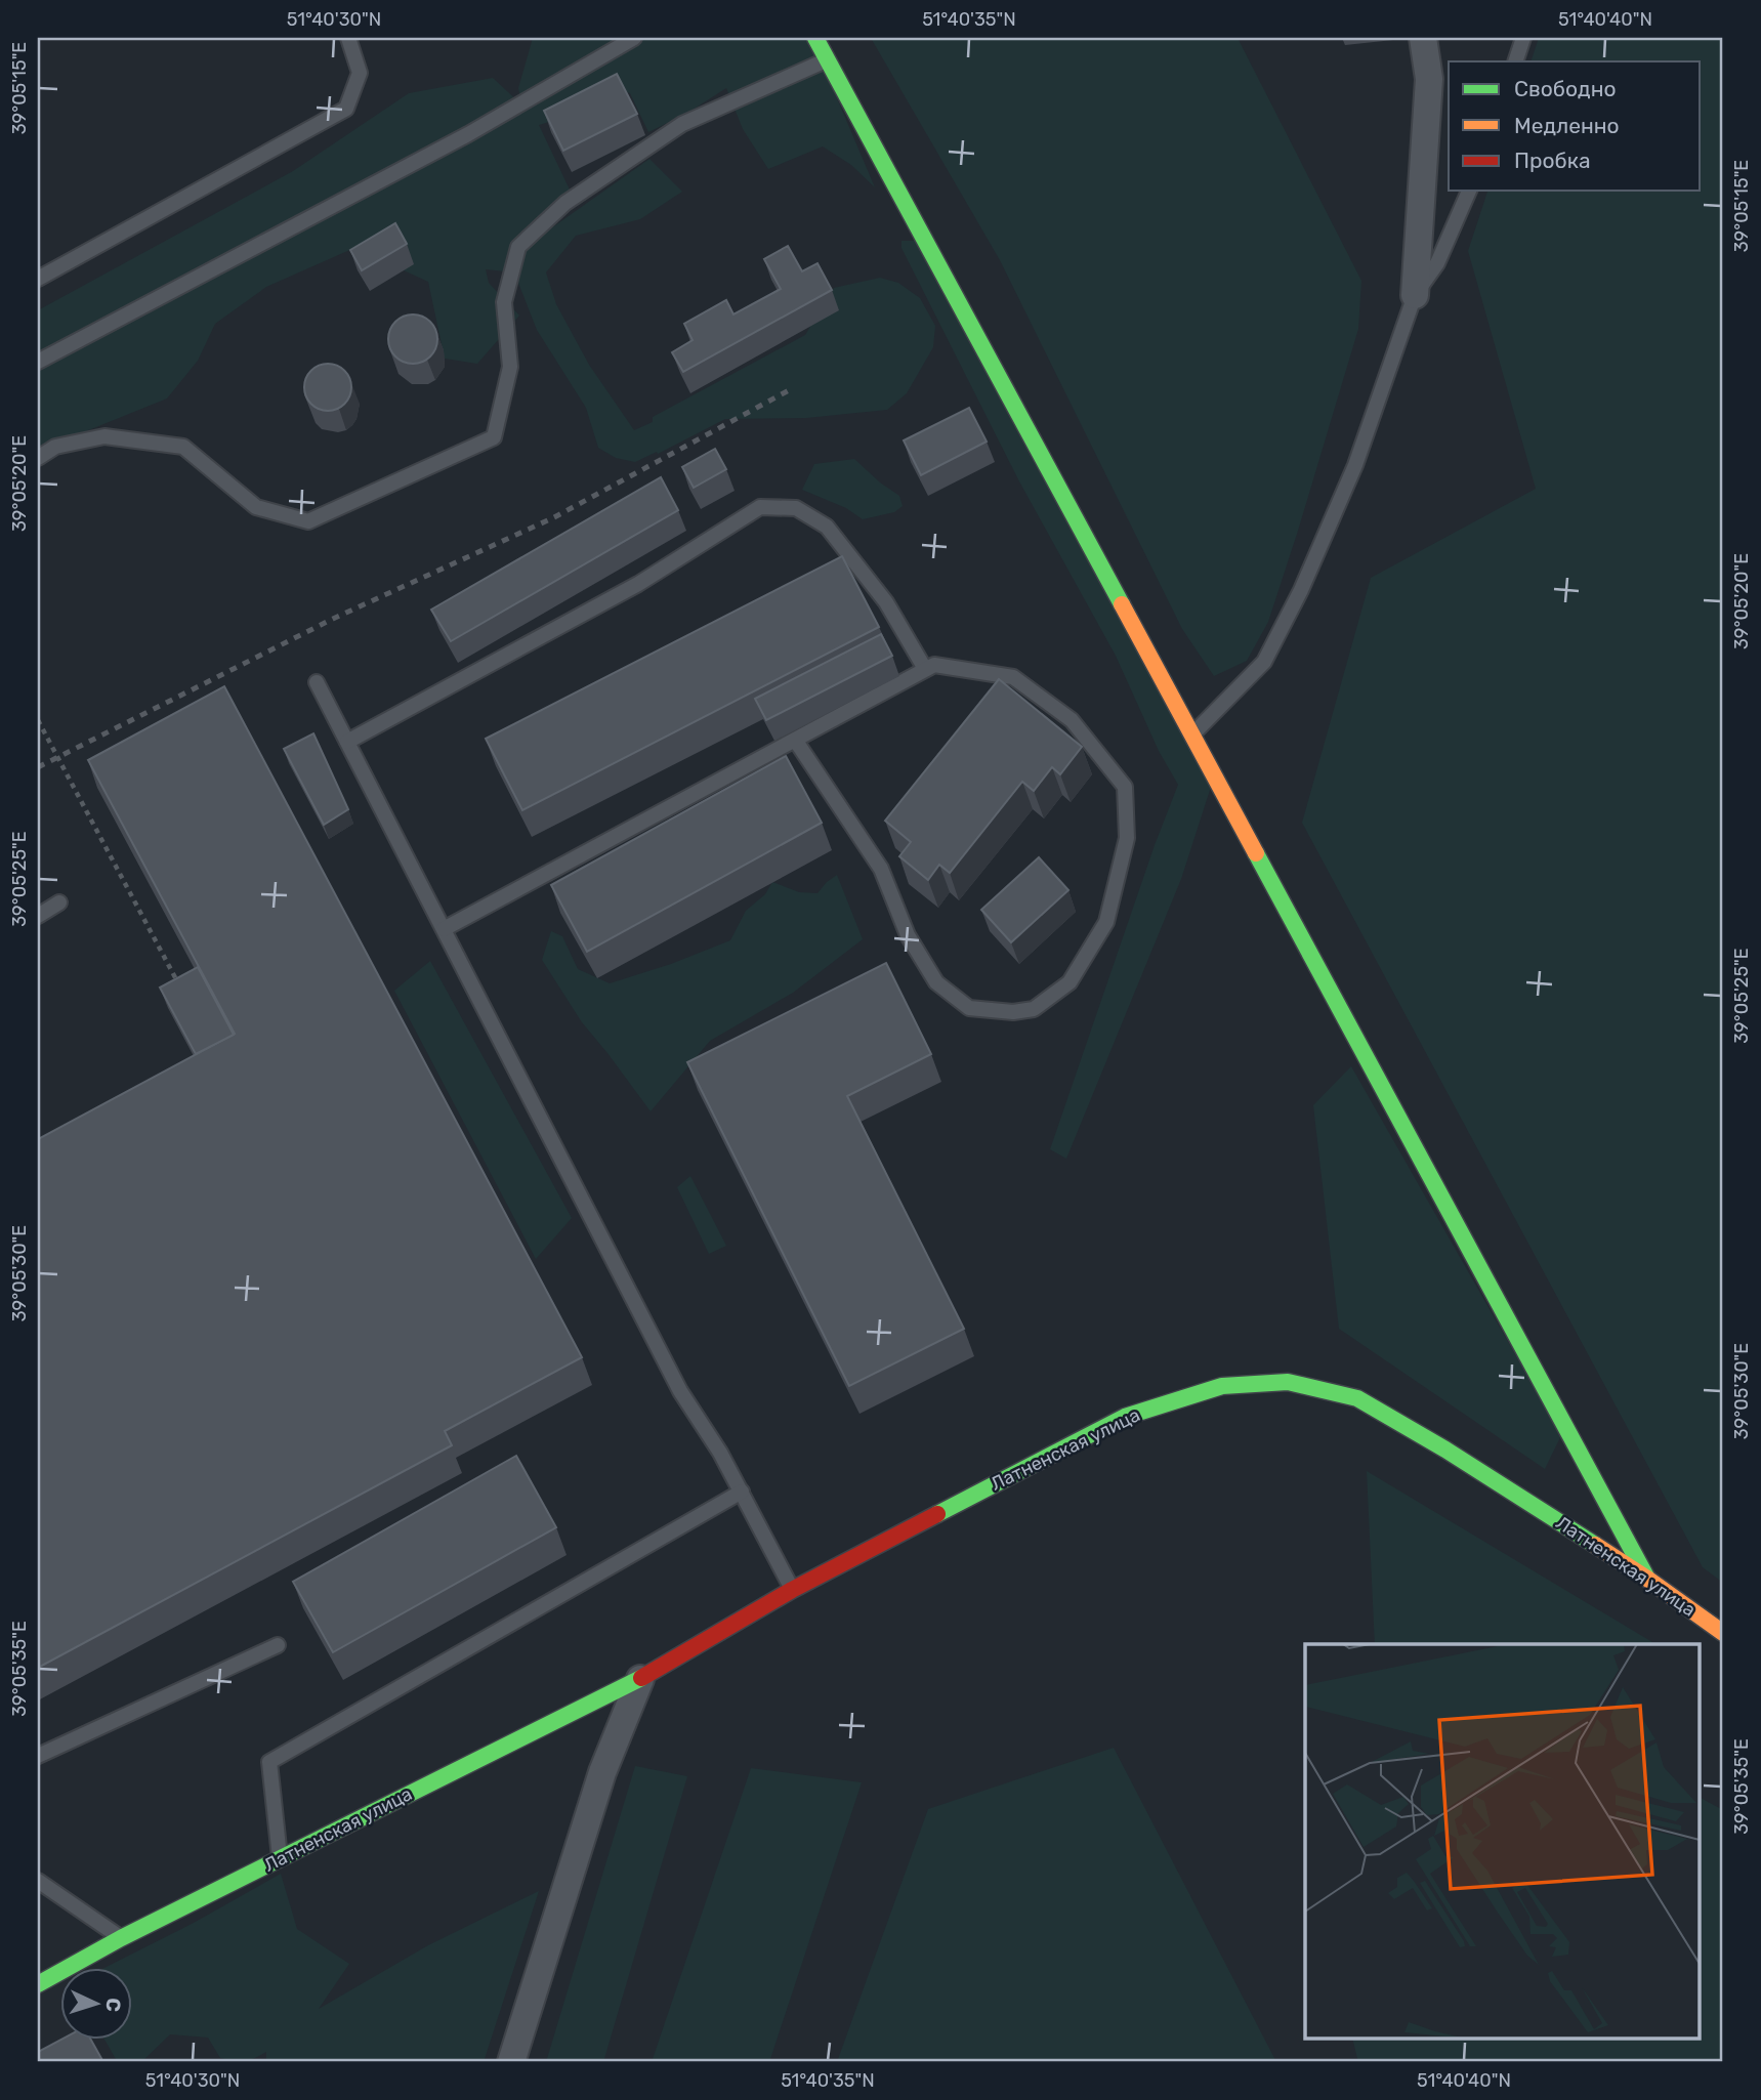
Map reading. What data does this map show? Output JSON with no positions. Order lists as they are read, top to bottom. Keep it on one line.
{"streets":{"street":["Латненская улица"]},"legend":["Свободно","Медленно","Пробка"],"north":"right","coordinates":["51°40'30\"N","51°40'35\"N","51°40'40\"N","39°05'15\"E","39°05'20\"E","39°05'25\"E","39°05'30\"E","39°05'35\"E"]}
